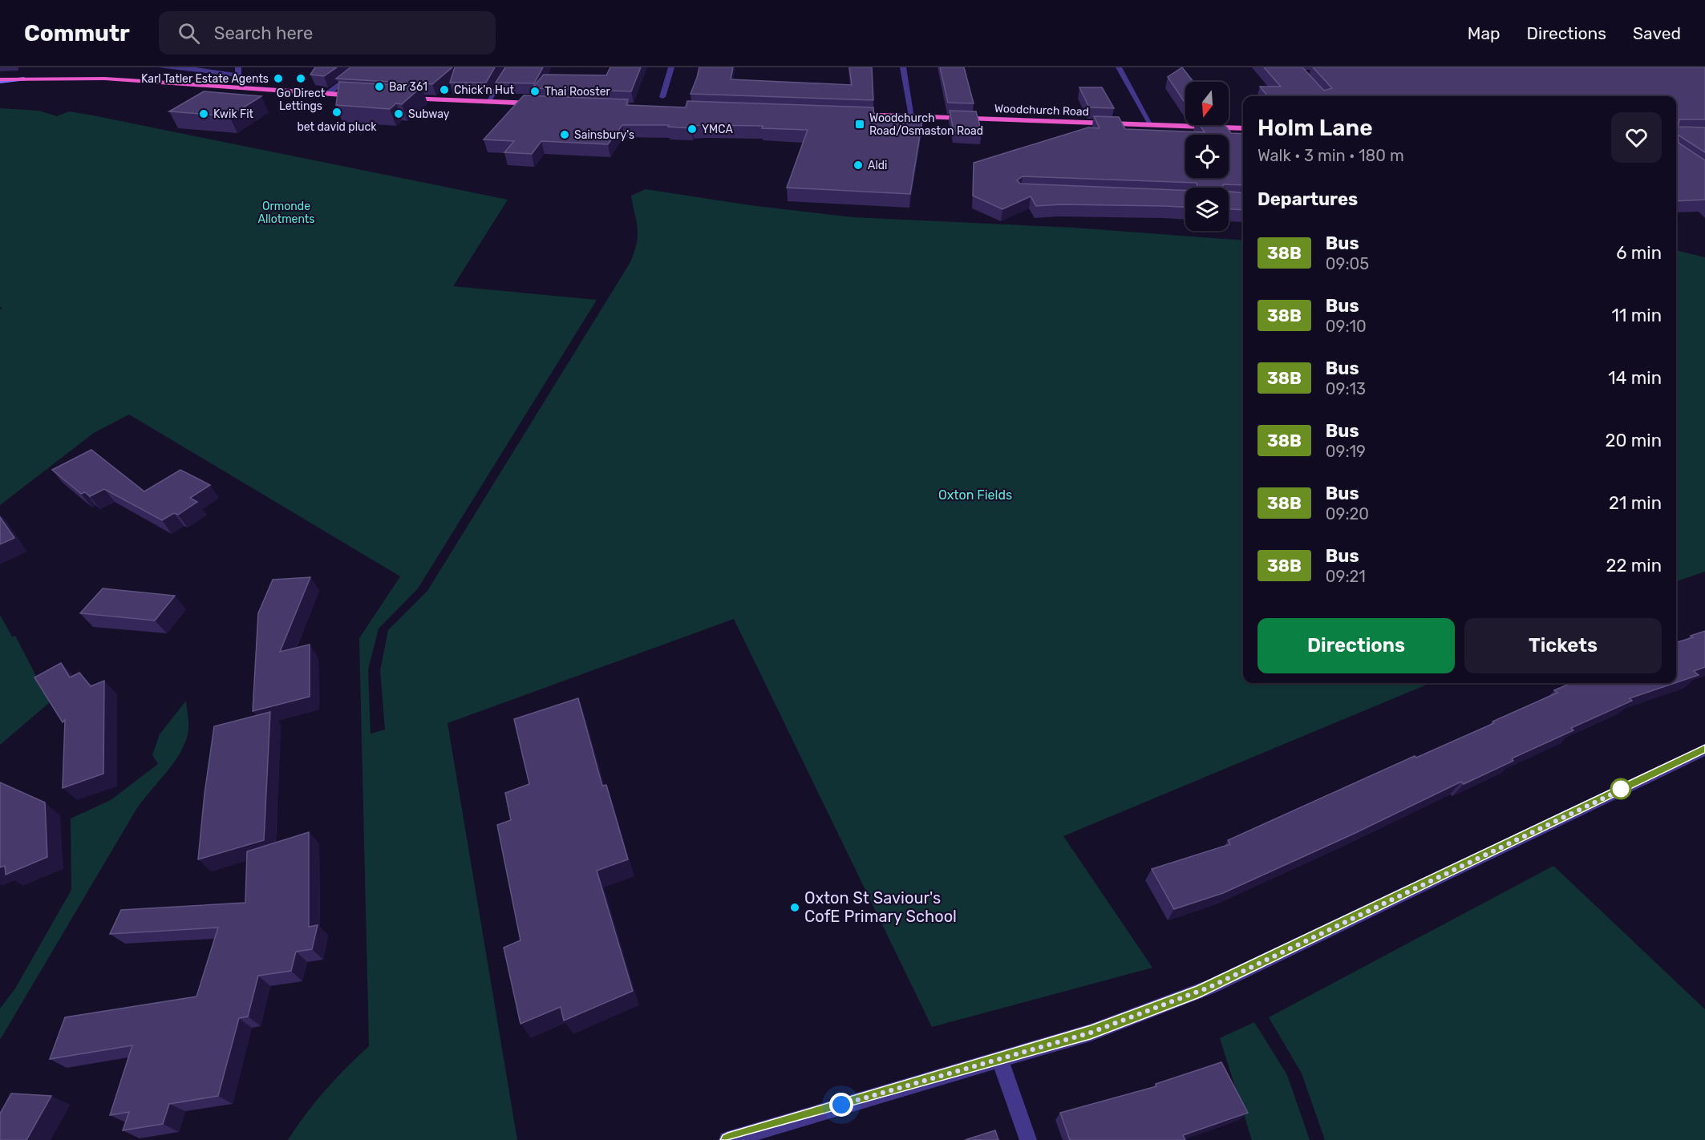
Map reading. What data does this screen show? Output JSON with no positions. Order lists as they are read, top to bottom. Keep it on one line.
{"streets":{"highway":["Woodchurch Road"]},"parks":["Ormonde Allotments","Oxton Fields"],"places":{"other":["Karl Tatler Estate Agents","Go Direct Lettings","Bar 361","Chick'n Hut","Thai Rooster","bet david pluck","Kwik Fit","Subway","YMCA","Sainsbury's","Aldi","Oxton St Saviour's CofE Primary School"],"transit":["Woodchurch Road/Osmaston Road"]},"lines":["bus line 38B"],"north":"bottom","page":{"header":"Commutr","search":"Search here","nav":["Map","Directions","Saved"],"heading":[["Holm Lane","Walk · 3 min · 180 m"],"Departures"],"list":[{"mark":"38B","name":"Bus","note":"09:05","value":"6 min"},{"mark":"38B","name":"Bus","note":"09:10","value":"11 min"},{"mark":"38B","name":"Bus","note":"09:13","value":"14 min"},{"mark":"38B","name":"Bus","note":"09:19","value":"20 min"},{"mark":"38B","name":"Bus","note":"09:20","value":"21 min"},{"mark":"38B","name":"Bus","note":"09:21","value":"22 min"}],"buttons":["Directions","Tickets"]}}
